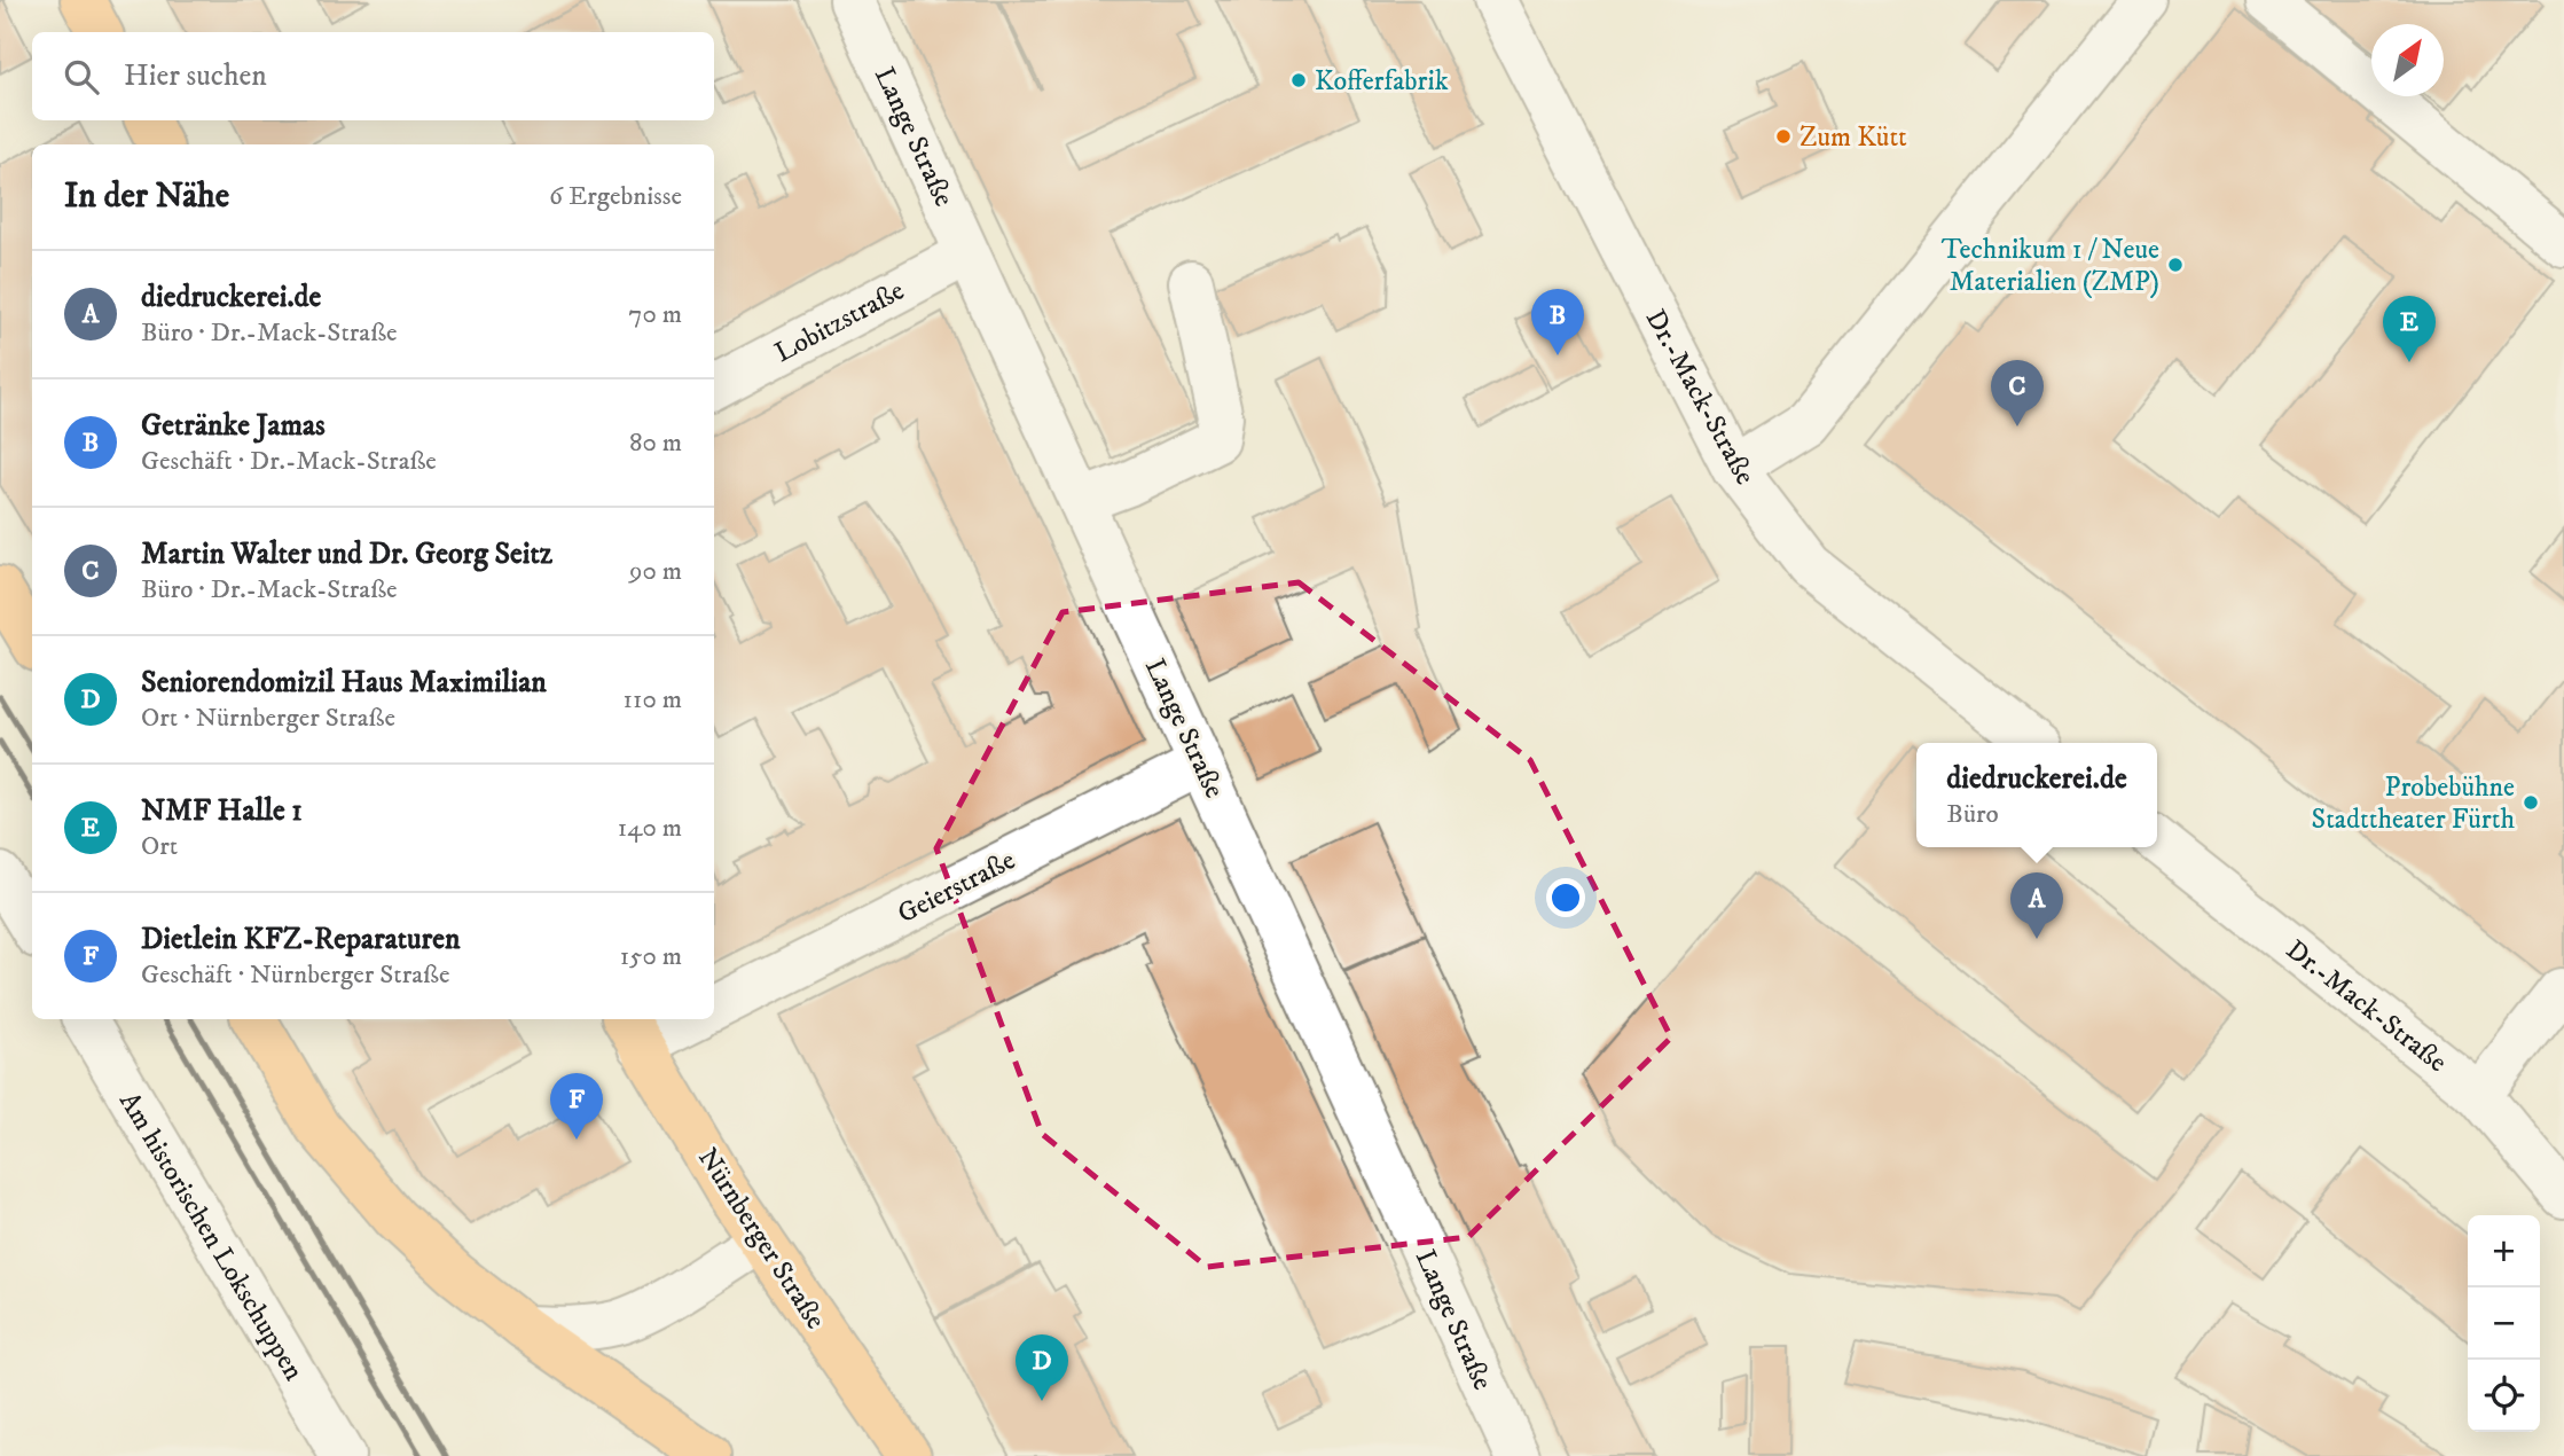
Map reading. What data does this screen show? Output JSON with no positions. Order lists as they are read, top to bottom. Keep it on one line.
{"streets":{"main road":["Nürnberger Straße"],"street":["Lange Straße","Lobitzstraße","Dr.-Mack-Straße","Geierstraße","Am historischen Lokschuppen"]},"crossings":[["Lange Straße","Lobitzstraße"],["Lange Straße","Geierstraße"]],"places":["Kofferfabrik","Zum Kütt","Technikum 1 / Neue Materialien (ZMP)","Probebühne Stadttheater Fürth"],"north":"top right","page":{"search":"Hier suchen","heading":["In der Nähe","6 Ergebnisse"],"list":[{"mark":"A","name":"diedruckerei.de","note":"Büro · Dr.-Mack-Straße","value":"70 m"},{"mark":"B","name":"Getränke Jamas","note":"Geschäft · Dr.-Mack-Straße","value":"80 m"},{"mark":"C","name":"Martin Walter und Dr. Georg Seitz","note":"Büro · Dr.-Mack-Straße","value":"90 m"},{"mark":"D","name":"Seniorendomizil Haus Maximilian","note":"Ort · Nürnberger Straße","value":"110 m"},{"mark":"E","name":"NMF Halle 1","note":"Ort","value":"140 m"},{"mark":"F","name":"Dietlein KFZ-Reparaturen","note":"Geschäft · Nürnberger Straße","value":"150 m"}],"pins":["B","E","C","A","F","D"],"popup":["diedruckerei.de","Büro"],"map_buttons":["+","−"]}}
